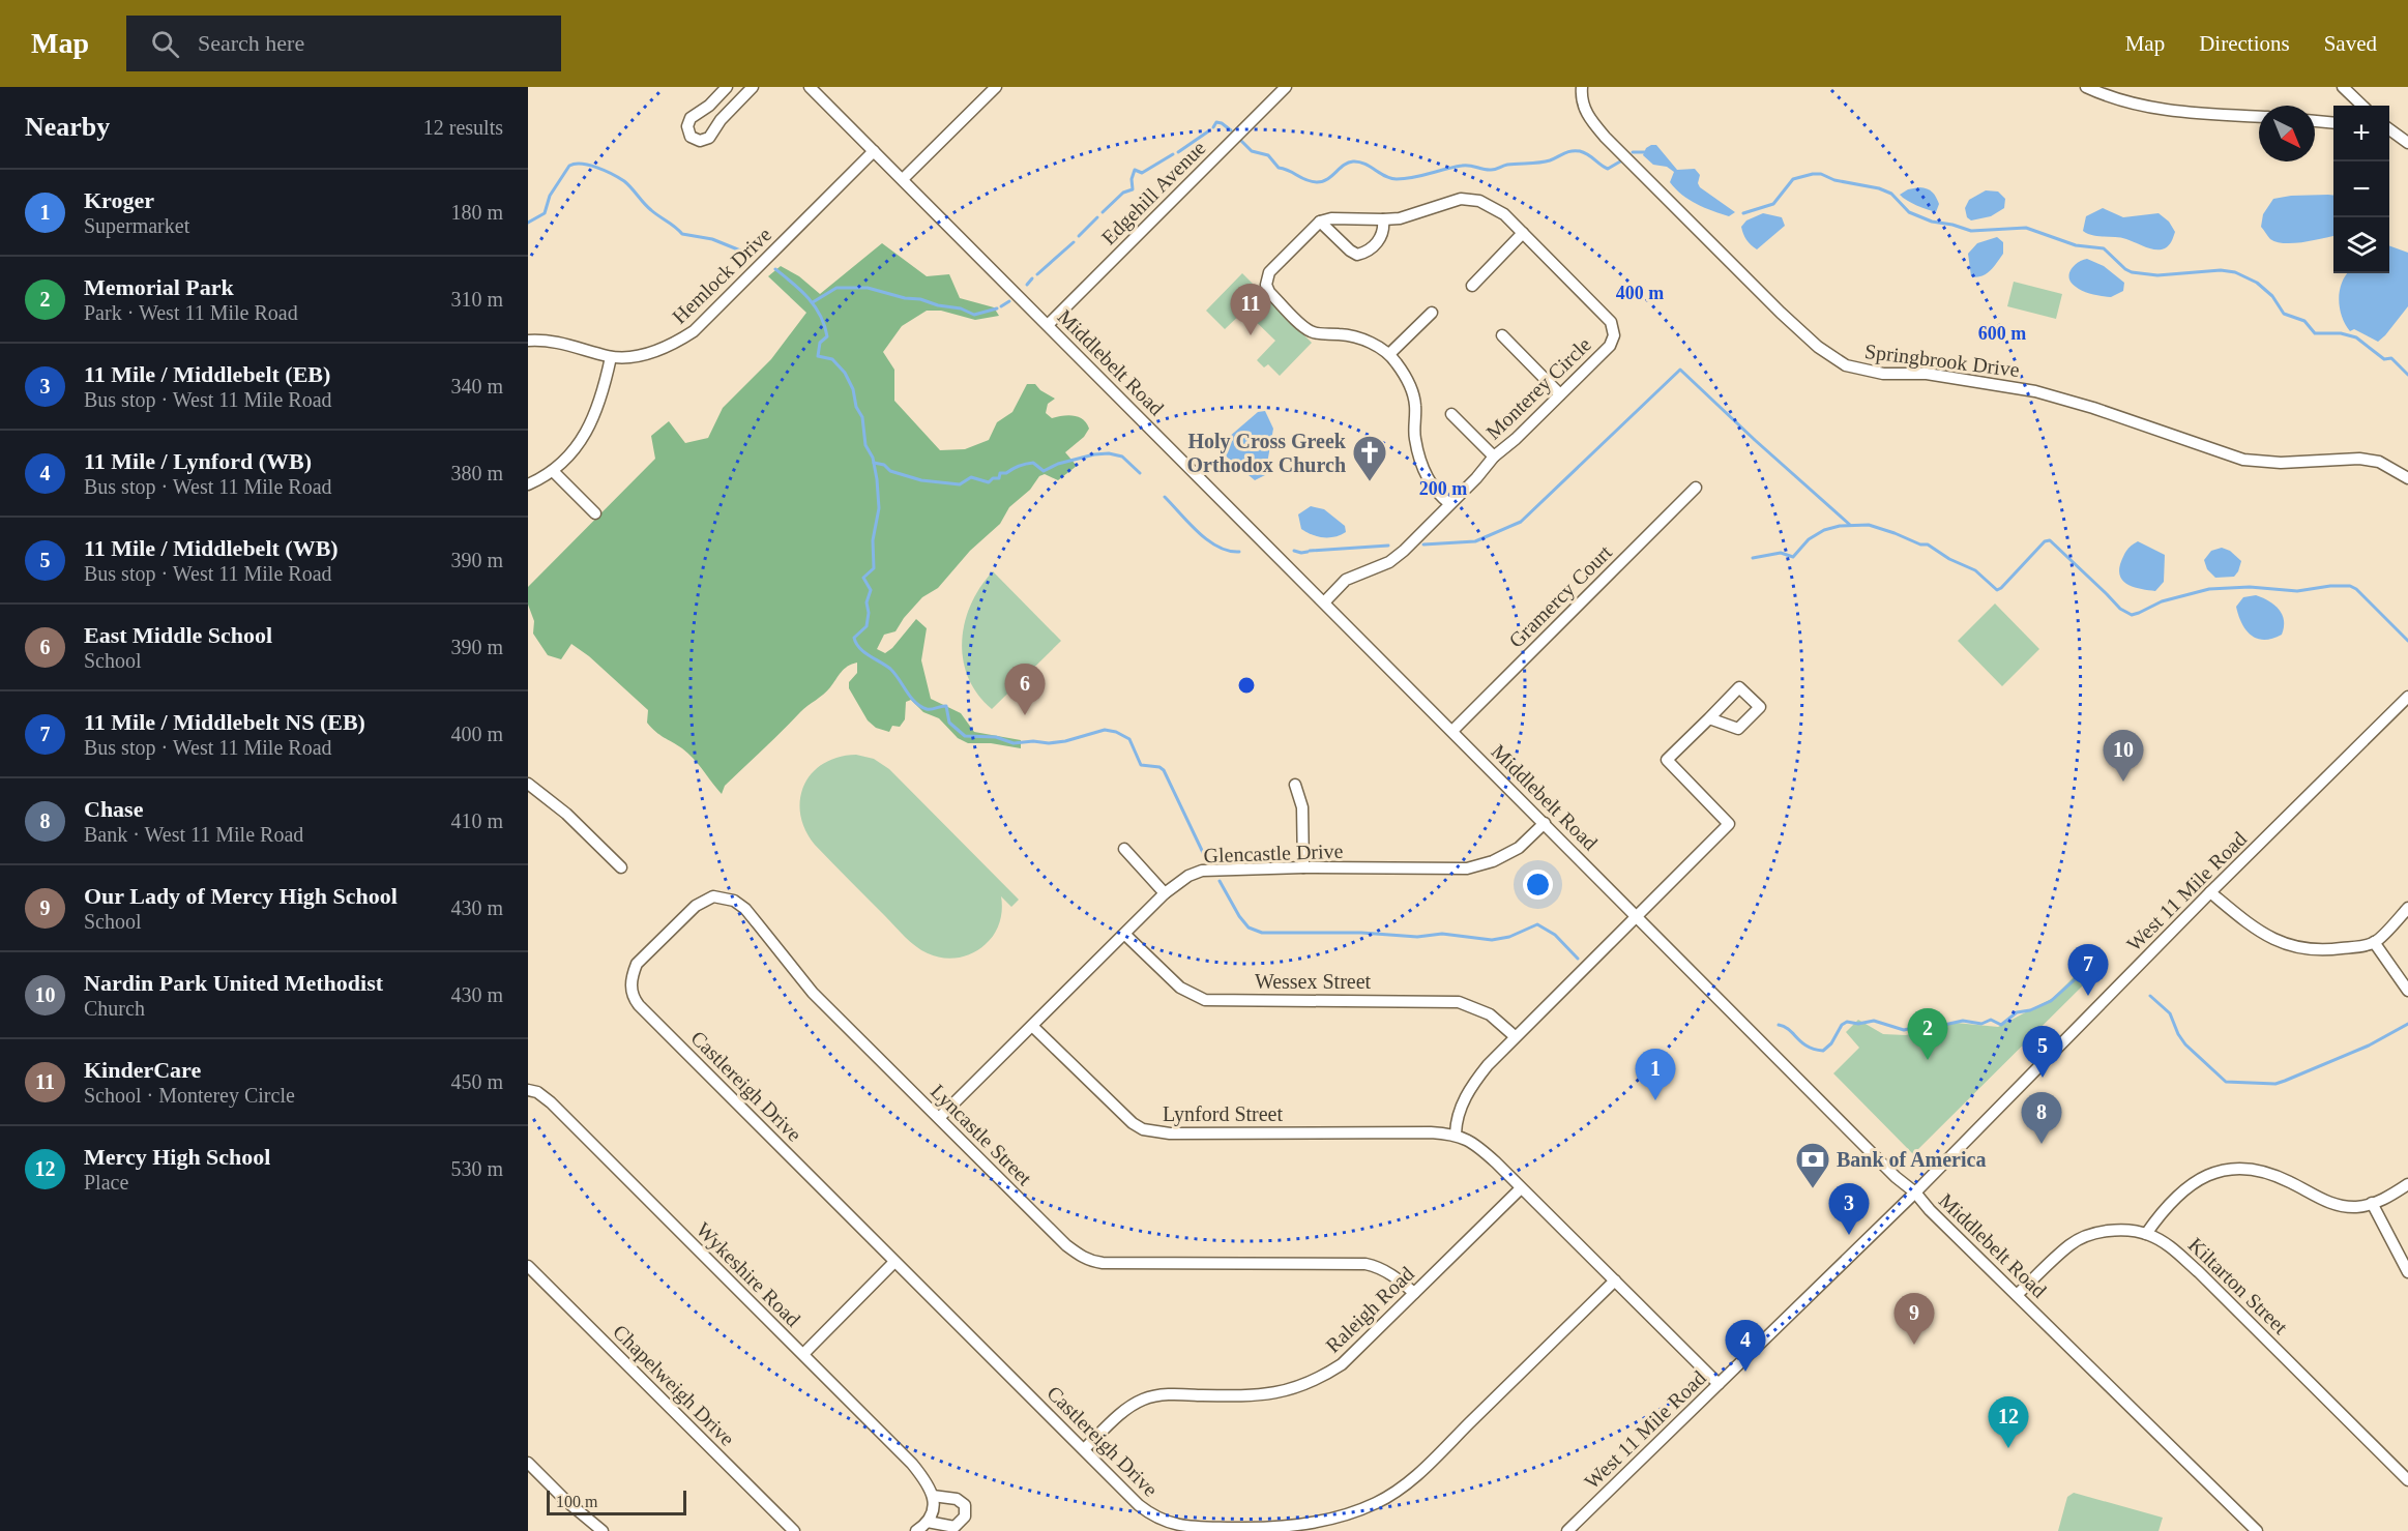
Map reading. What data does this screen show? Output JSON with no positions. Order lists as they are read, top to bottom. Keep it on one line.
{"streets":{"street":["Edgehill Avenue","Hemlock Drive","Springbrook Drive","Middlebelt Road","Monterey Circle","Gramercy Court","Glencastle Drive","West 11 Mile Road","Wessex Street","Castlereigh Drive","Lynford Street","Lyncastle Street","Wykeshire Road","Kiltarton Street","Raleigh Road","Chapelweigh Drive"]},"crossings":[["Edgehill Avenue","Middlebelt Road"],["Hemlock Drive","Middlebelt Road"],["Middlebelt Road","Monterey Circle"],["Middlebelt Road","Gramercy Court"],["Middlebelt Road","Glencastle Drive"],["Middlebelt Road","West 11 Mile Road"],["Middlebelt Road","Kiltarton Street"],["Glencastle Drive","Wessex Street"],["Glencastle Drive","Lynford Street"],["Glencastle Drive","Lyncastle Street"],["Castlereigh Drive","Lyncastle Street"],["Castlereigh Drive","Raleigh Road"],["Lyncastle Street","Raleigh Road"]],"places":{"church":["Holy Cross Greek Orthodox Church"],"bank":["Bank of America"]},"scale_bar":"100 m","north":"bottom right","page":{"header":"Map","search":"Search here","nav":["Map","Directions","Saved"],"heading":["Nearby","12 results"],"map_buttons":["+","−"],"list":[{"mark":"1","name":"Kroger","note":"Supermarket","value":"180 m"},{"mark":"2","name":"Memorial Park","note":"Park · West 11 Mile Road","value":"310 m"},{"mark":"3","name":"11 Mile / Middlebelt (EB)","note":"Bus stop · West 11 Mile Road","value":"340 m"},{"mark":"4","name":"11 Mile / Lynford (WB)","note":"Bus stop · West 11 Mile Road","value":"380 m"},{"mark":"5","name":"11 Mile / Middlebelt (WB)","note":"Bus stop · West 11 Mile Road","value":"390 m"},{"mark":"6","name":"East Middle School","note":"School","value":"390 m"},{"mark":"7","name":"11 Mile / Middlebelt NS (EB)","note":"Bus stop · West 11 Mile Road","value":"400 m"},{"mark":"8","name":"Chase","note":"Bank · West 11 Mile Road","value":"410 m"},{"mark":"9","name":"Our Lady of Mercy High School","note":"School","value":"430 m"},{"mark":"10","name":"Nardin Park United Methodist","note":"Church","value":"430 m"},{"mark":"11","name":"KinderCare","note":"School · Monterey Circle","value":"450 m"},{"mark":"12","name":"Mercy High School","note":"Place","value":"530 m"}],"pins":["11","6","10","7","2","5","1","8","3","9","4","12"],"scale":"100 m"},"rings":["400 m","600 m","200 m"]}
